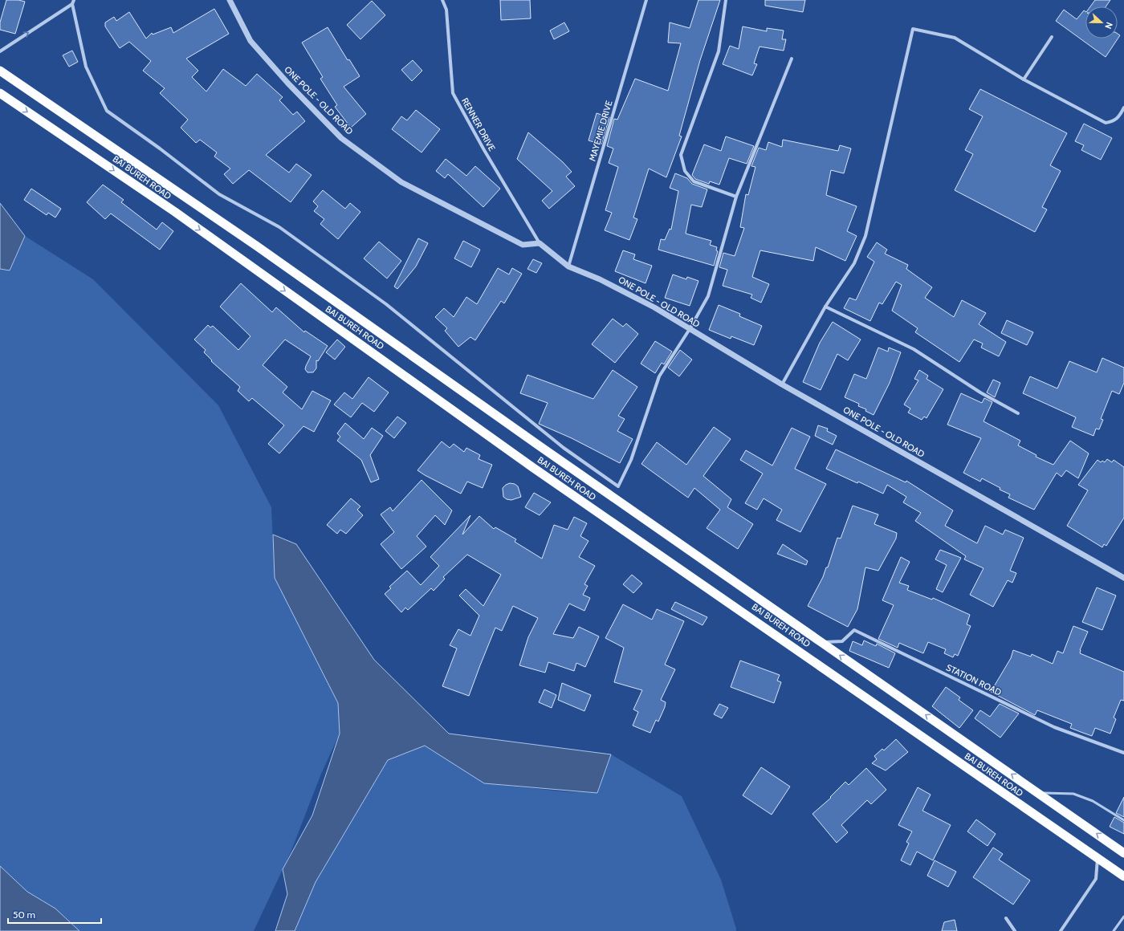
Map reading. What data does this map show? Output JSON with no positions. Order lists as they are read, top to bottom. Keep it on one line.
{"streets":{"highway":["BAI BUREH ROAD"],"street":["ONE POLE - OLD ROAD","RENNER DRIVE","MAYEMIE DRIVE","STATION ROAD"]},"crossings":[["ONE POLE - OLD ROAD","RENNER DRIVE"],["ONE POLE - OLD ROAD","MAYEMIE DRIVE"],["BAI BUREH ROAD","STATION ROAD"]],"scale_bar":"50 m","north":"right"}
